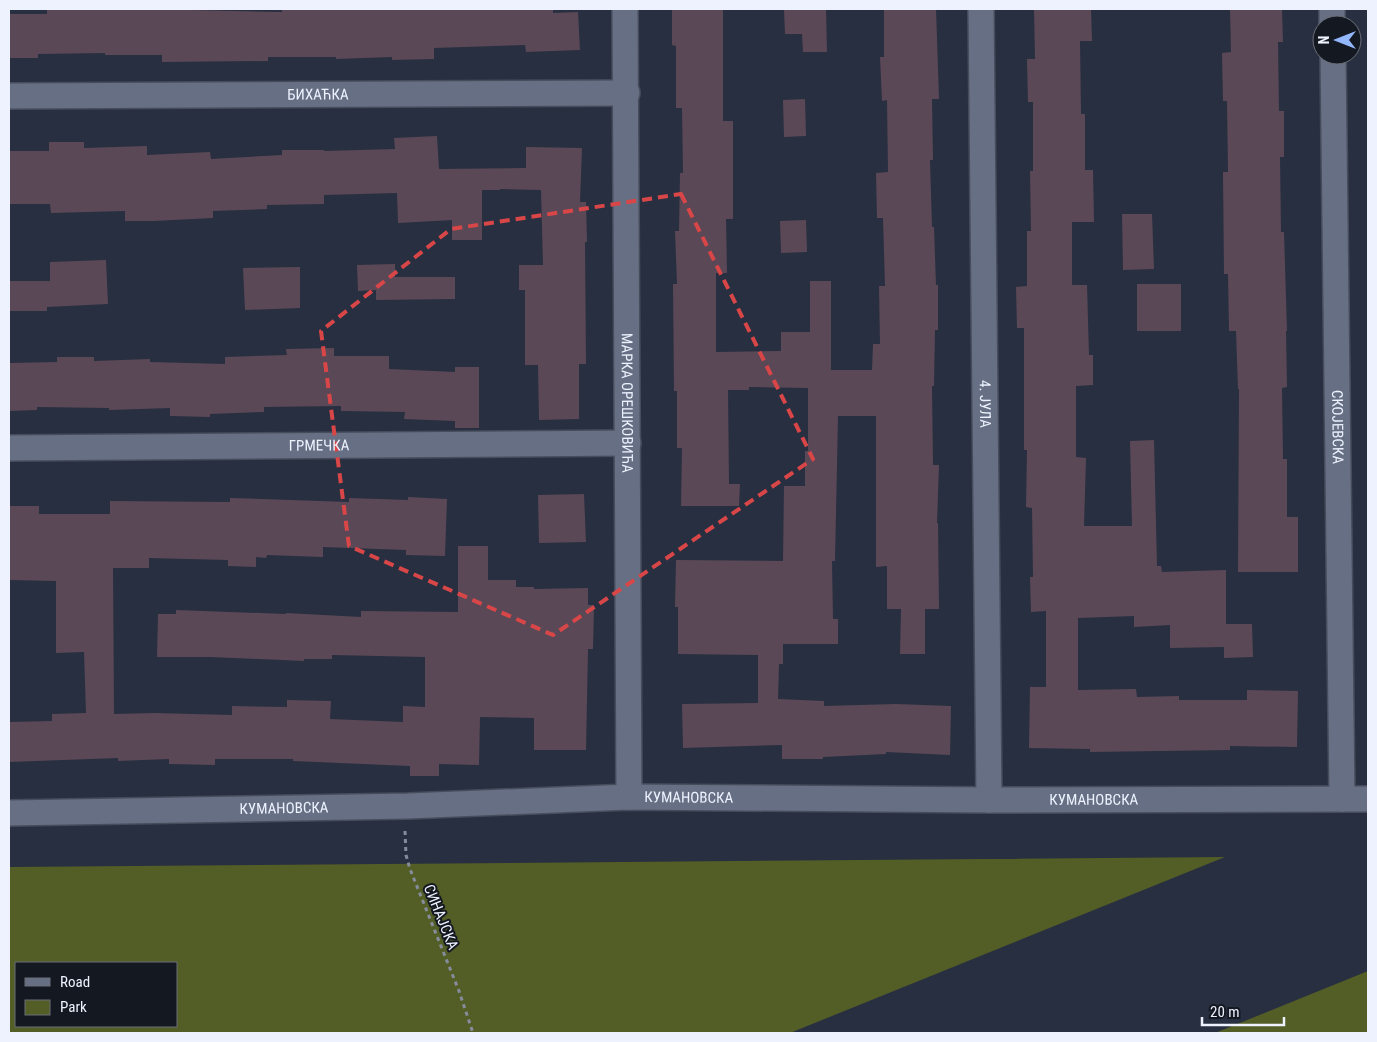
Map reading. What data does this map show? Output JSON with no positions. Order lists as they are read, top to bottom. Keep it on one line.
{"streets":{"street":["БИХАЋКА","МАРКА ОРЕШКОВИЋА","4. ЈУЛА","СКОЈЕВСКА","ГРМЕЧКА","КУМАНОВСКА"],"path":["СИНАЈСКА"]},"crossings":[["БИХАЋКА","МАРКА ОРЕШКОВИЋА"],["МАРКА ОРЕШКОВИЋА","ГРМЕЧКА"],["МАРКА ОРЕШКОВИЋА","КУМАНОВСКА"],["4. ЈУЛА","КУМАНОВСКА"],["СКОЈЕВСКА","КУМАНОВСКА"],["КУМАНОВСКА","СИНАЈСКА"]],"legend":["Road","Park"],"scale_bar":"20 m","north":"left"}
